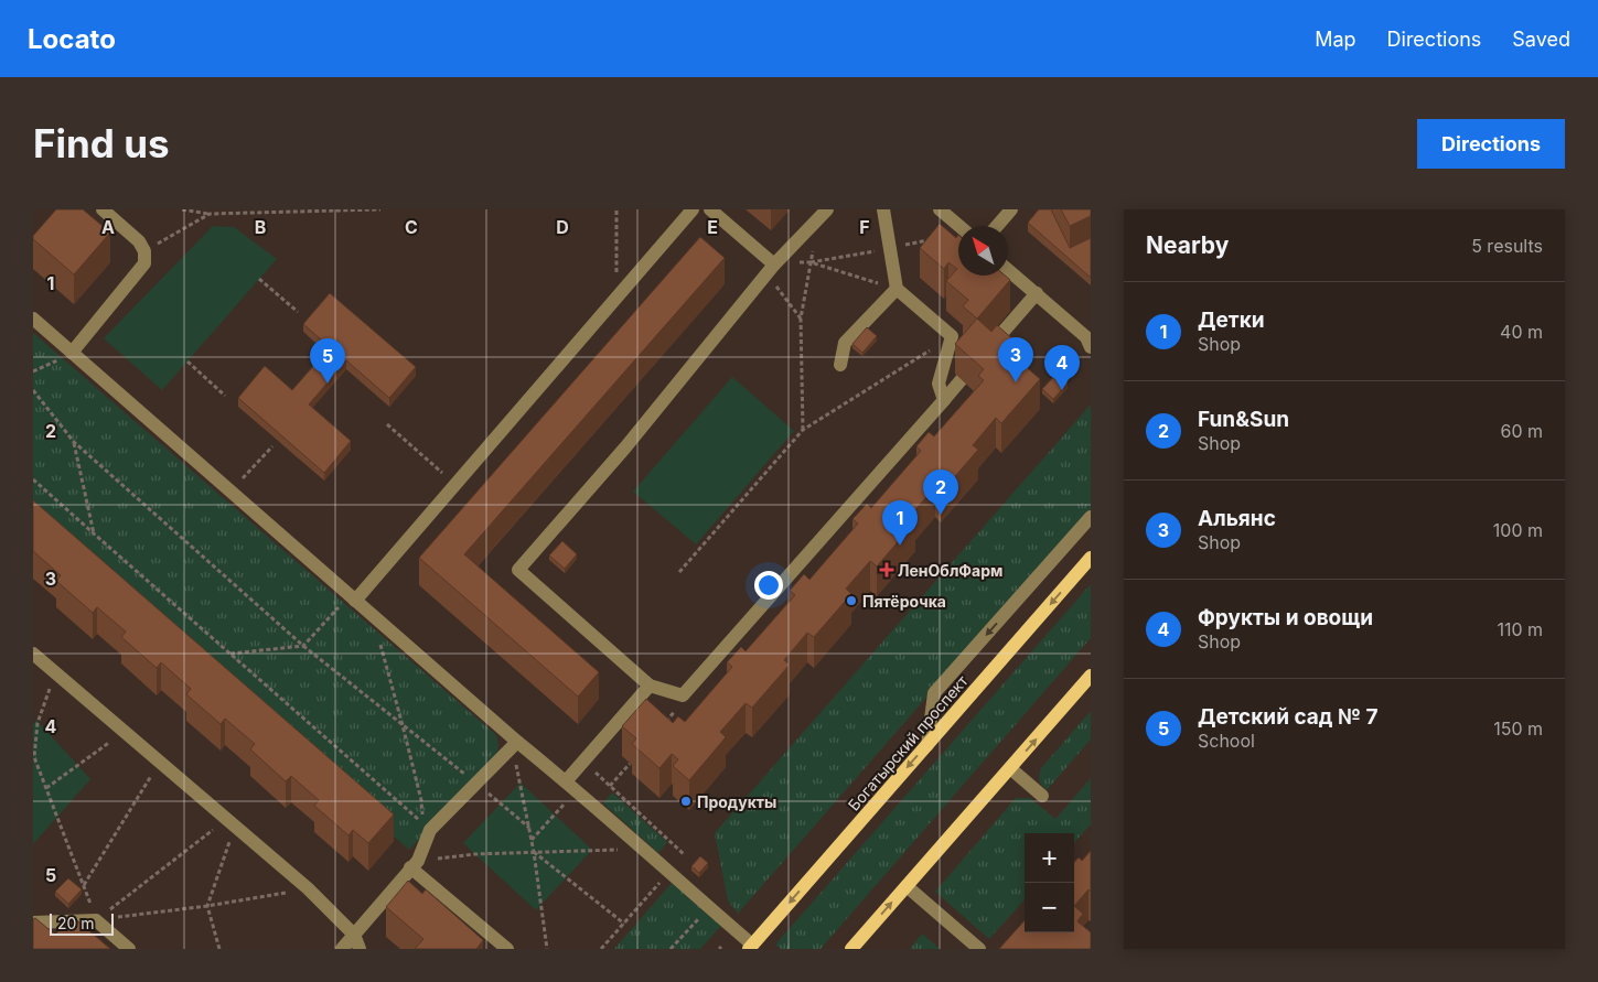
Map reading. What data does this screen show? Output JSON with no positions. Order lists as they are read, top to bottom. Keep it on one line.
{"streets":{"main road":["Богатырский проспект"]},"places":{"health":["ЛенОблФарм"],"other":["Пятёрочка","Продукты"]},"scale_bar":"20 m","north":"top left","page":{"header":"Locato","nav":["Map","Directions","Saved"],"buttons":"Directions","title":"Find us","heading":["Nearby","5 results"],"list":[{"mark":"1","name":"Детки","note":"Shop","value":"40 m"},{"mark":"2","name":"Fun&Sun","note":"Shop","value":"60 m"},{"mark":"3","name":"Альянс","note":"Shop","value":"100 m"},{"mark":"4","name":"Фрукты и овощи","note":"Shop","value":"110 m"},{"mark":"5","name":"Детский сад № 7","note":"School","value":"150 m"}],"pins":["3","5","4","2","1"],"map_buttons":["+","−"],"scale":"20 m"},"grid":{"columns":["A","B","C","D","E","F"],"rows":["1","2","3","4","5"]}}
